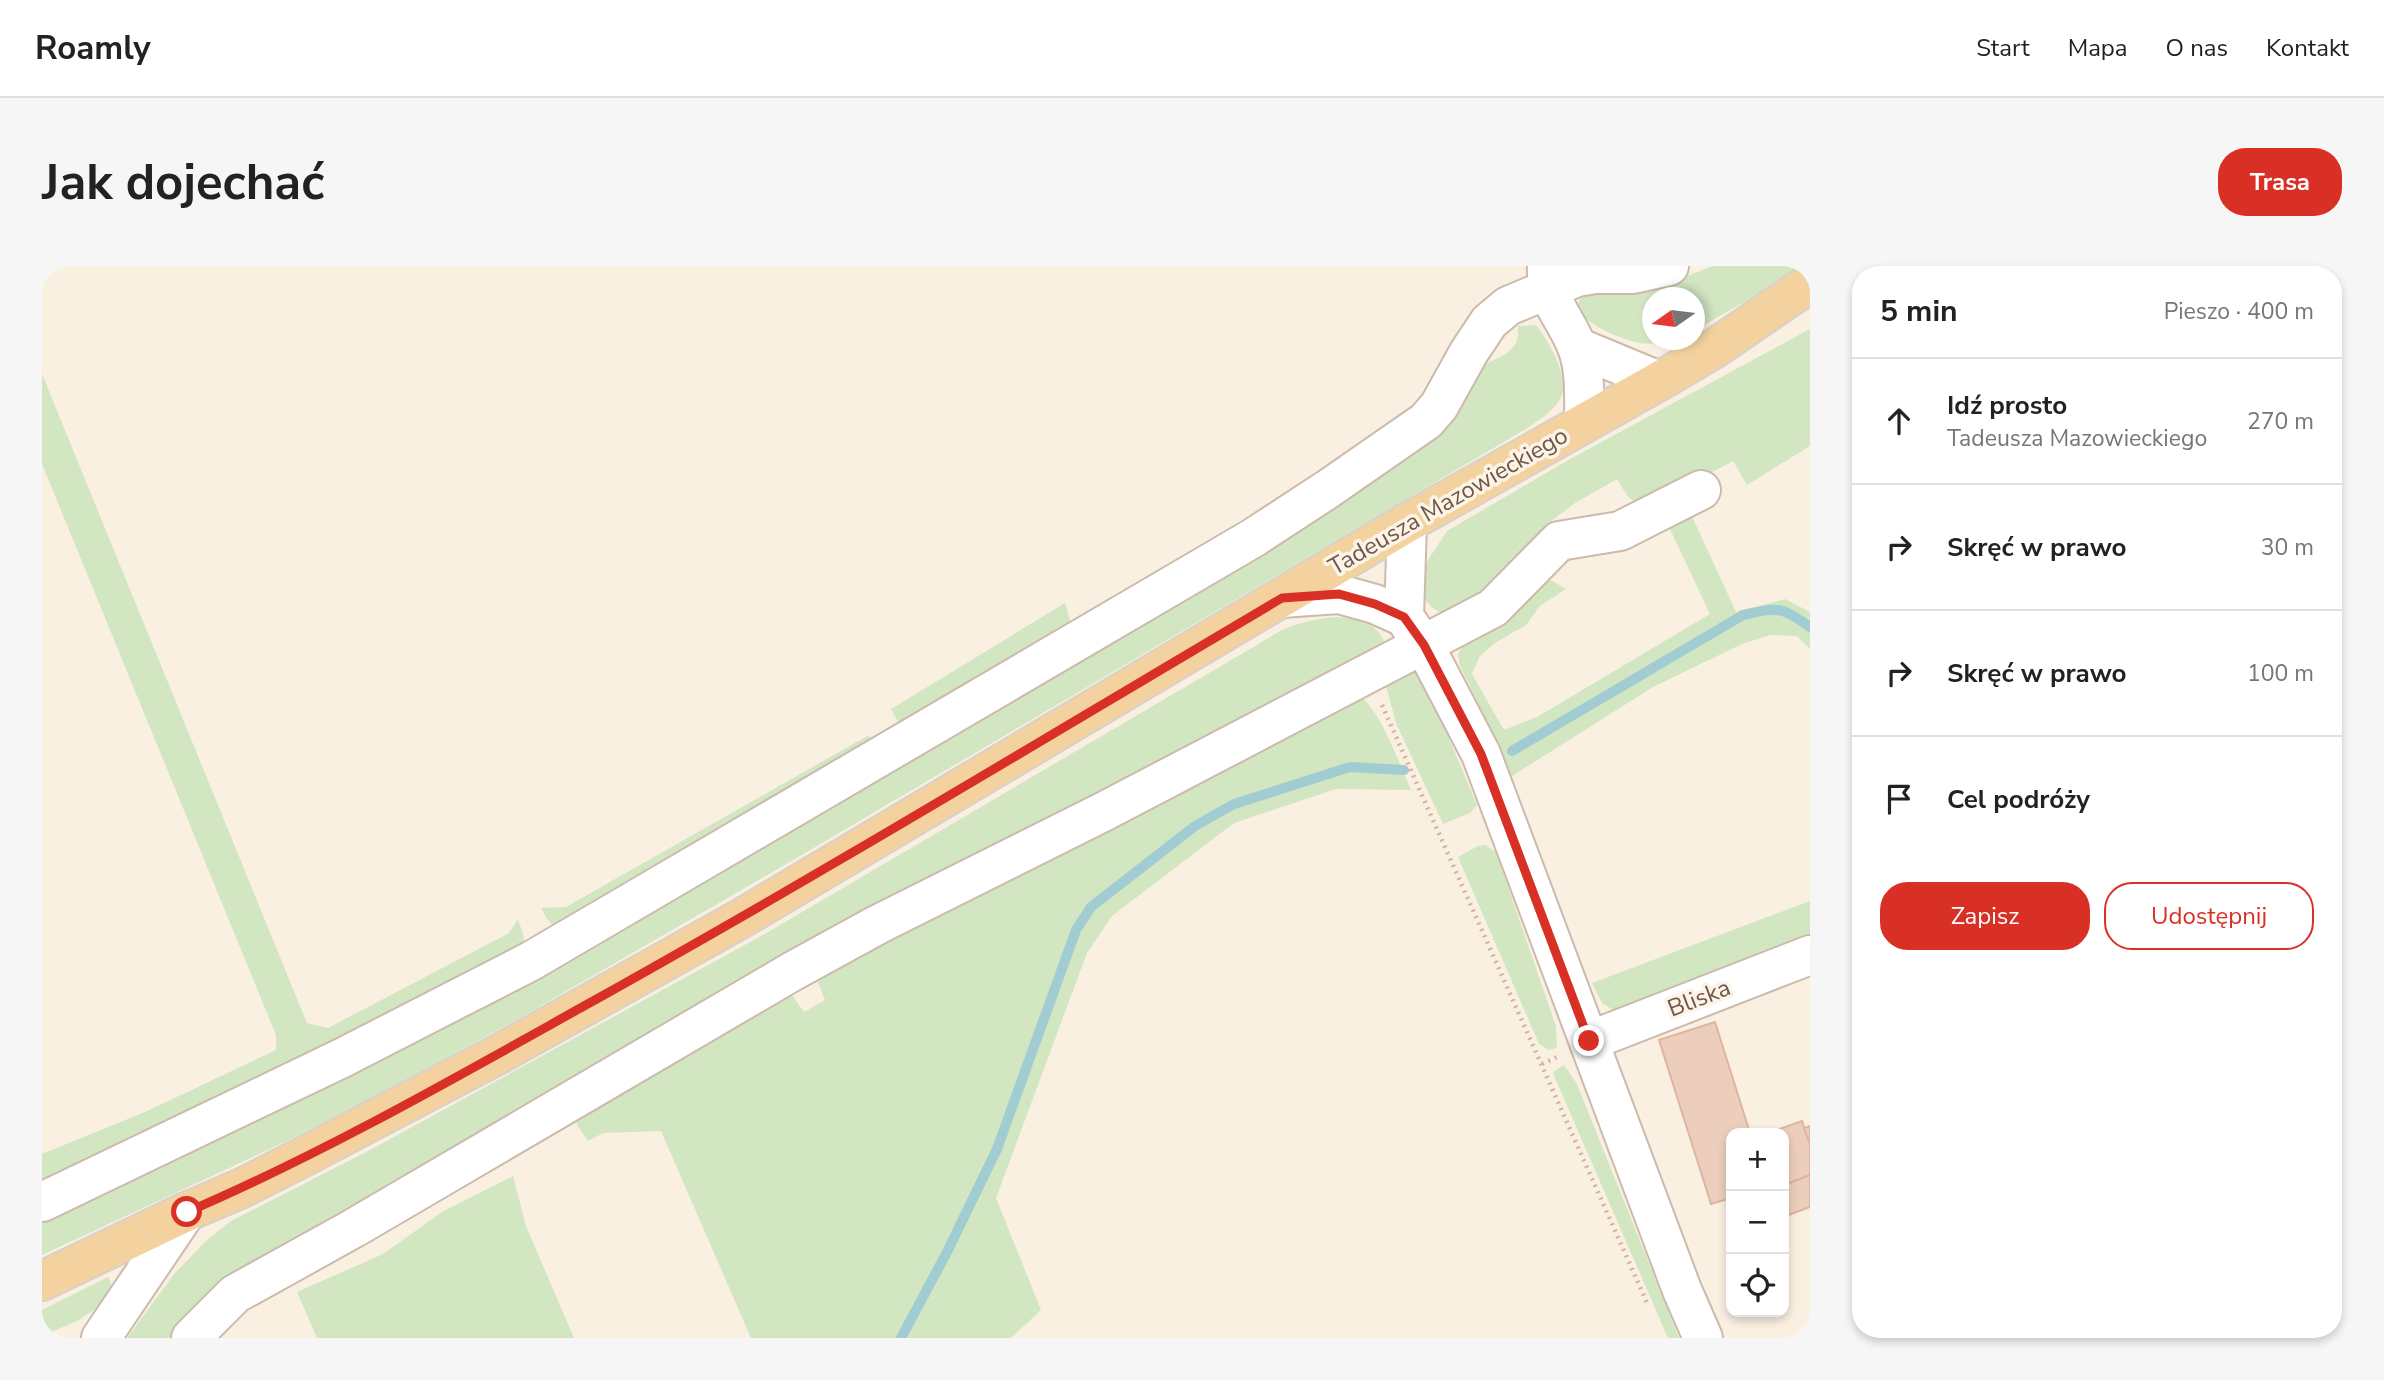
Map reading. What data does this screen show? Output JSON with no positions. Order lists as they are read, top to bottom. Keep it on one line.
{"streets":{"main road":["Tadeusza Mazowieckiego"],"street":["Bliska"]},"north":"left","page":{"header":"Roamly","nav":["Start","Mapa","O nas","Kontakt"],"buttons":["Trasa",["Zapisz","Udostępnij"]],"title":"Jak dojechać","heading":["5 min","Pieszo · 400 m"],"list":[["Idź prosto","Tadeusza Mazowieckiego","270 m"],["Skręć w prawo","30 m"],["Skręć w prawo","100 m"],"Cel podróży"],"map_buttons":["+","−"]}}
